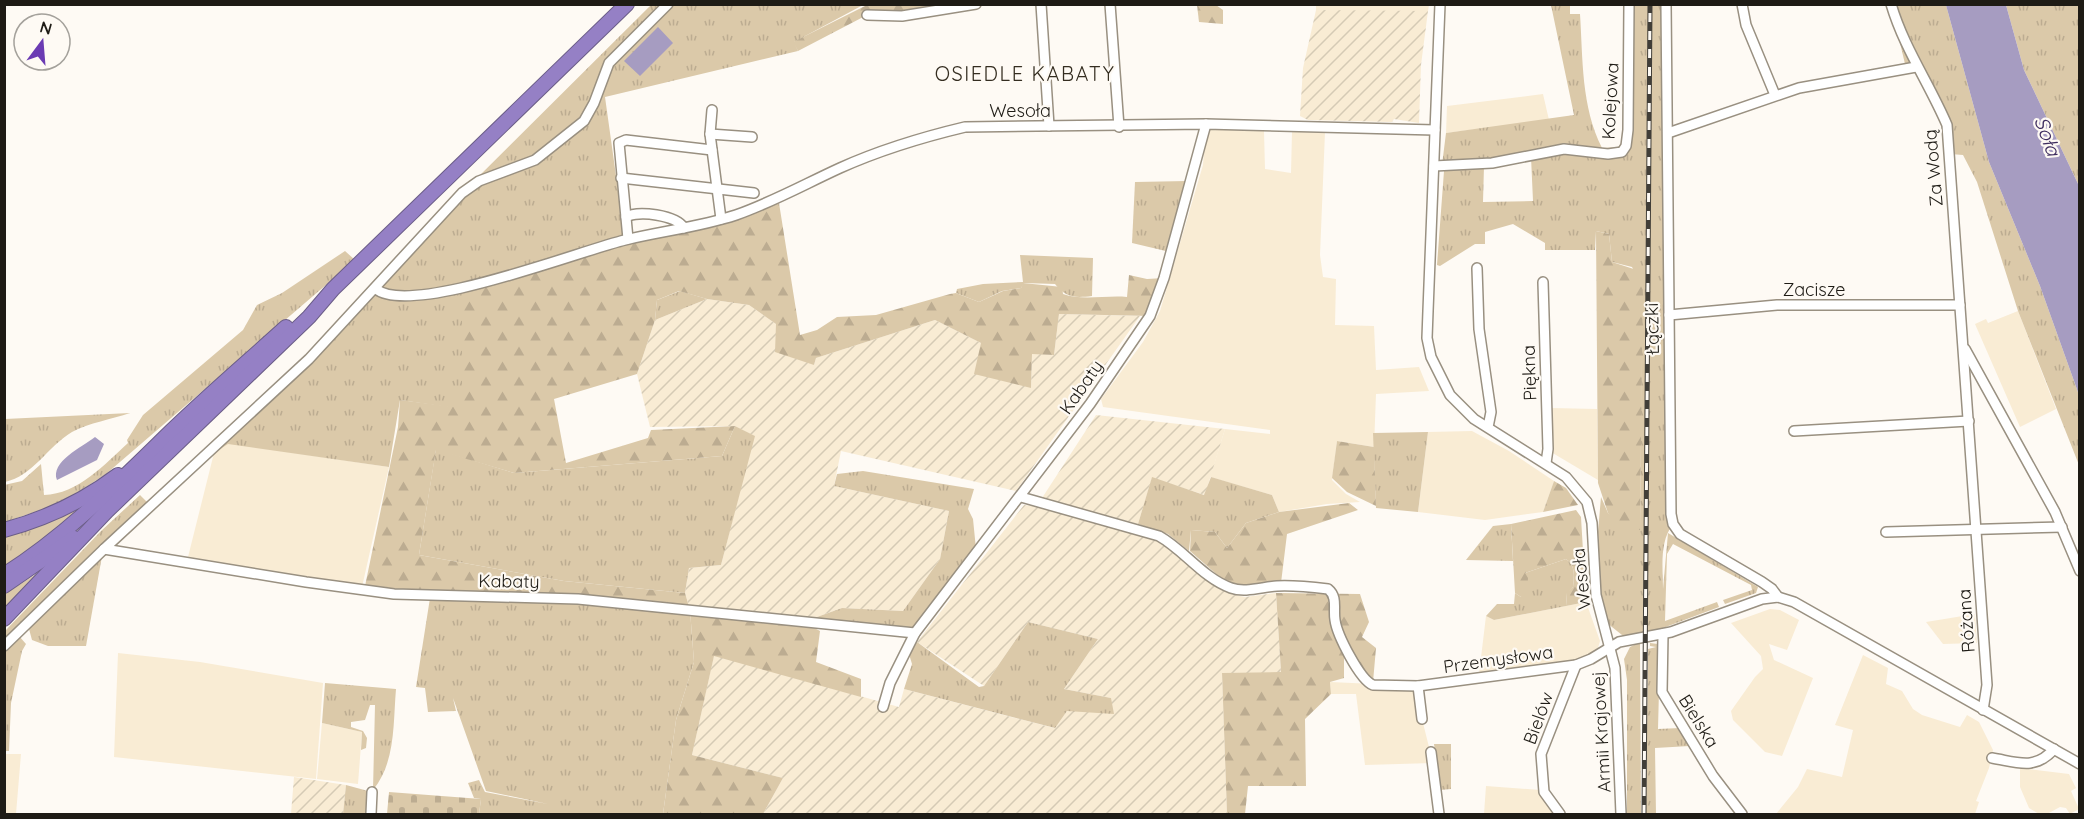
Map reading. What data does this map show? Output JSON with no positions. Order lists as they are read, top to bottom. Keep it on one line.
{"streets":{"street":["Kolejowa","Wesoła","Za Wodą","Zacisze","Łączki","Piękna","Kabaty","Różana","Przemysłowa","Bielów","Bielska","Armii Krajowej"]},"crossings":[["Kolejowa","Wesoła"],["Wesoła","Piękna"],["Wesoła","Kabaty"],["Wesoła","Przemysłowa"],["Wesoła","Armii Krajowej"],["Za Wodą","Zacisze"],["Za Wodą","Różana"],["Zacisze","Łączki"],["Zacisze","Różana"],["Kabaty","Przemysłowa"],["Przemysłowa","Bielów"],["Przemysłowa","Armii Krajowej"]],"districts":["OSIEDLE KABATY"],"water":["Soła"],"north":"top"}
